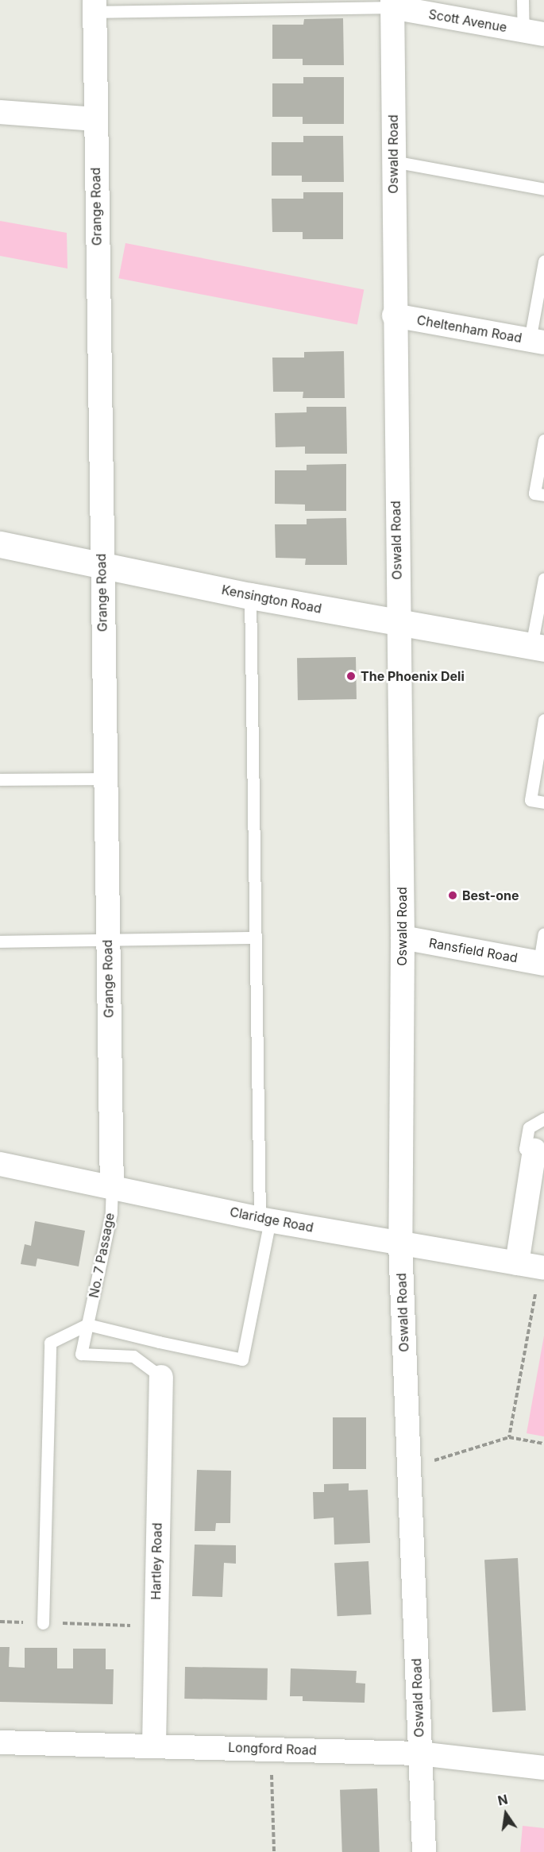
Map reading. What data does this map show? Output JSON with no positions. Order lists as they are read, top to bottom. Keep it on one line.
{"streets":{"street":["Scott Avenue","Oswald Road","Grange Road","Cheltenham Road","Kensington Road","Ransfield Road","Claridge Road","Hartley Road","Longford Road"],"lane":["No. 7 Passage"]},"crossings":[["Scott Avenue","Oswald Road"],["Oswald Road","Cheltenham Road"],["Oswald Road","Kensington Road"],["Oswald Road","Ransfield Road"],["Oswald Road","Claridge Road"],["Oswald Road","Longford Road"],["Grange Road","Kensington Road"],["Grange Road","Claridge Road"],["Grange Road","No. 7 Passage"],["Claridge Road","No. 7 Passage"],["No. 7 Passage","Hartley Road"],["Hartley Road","Longford Road"]],"places":["The Phoenix Deli","Best-one"],"north":"top"}
